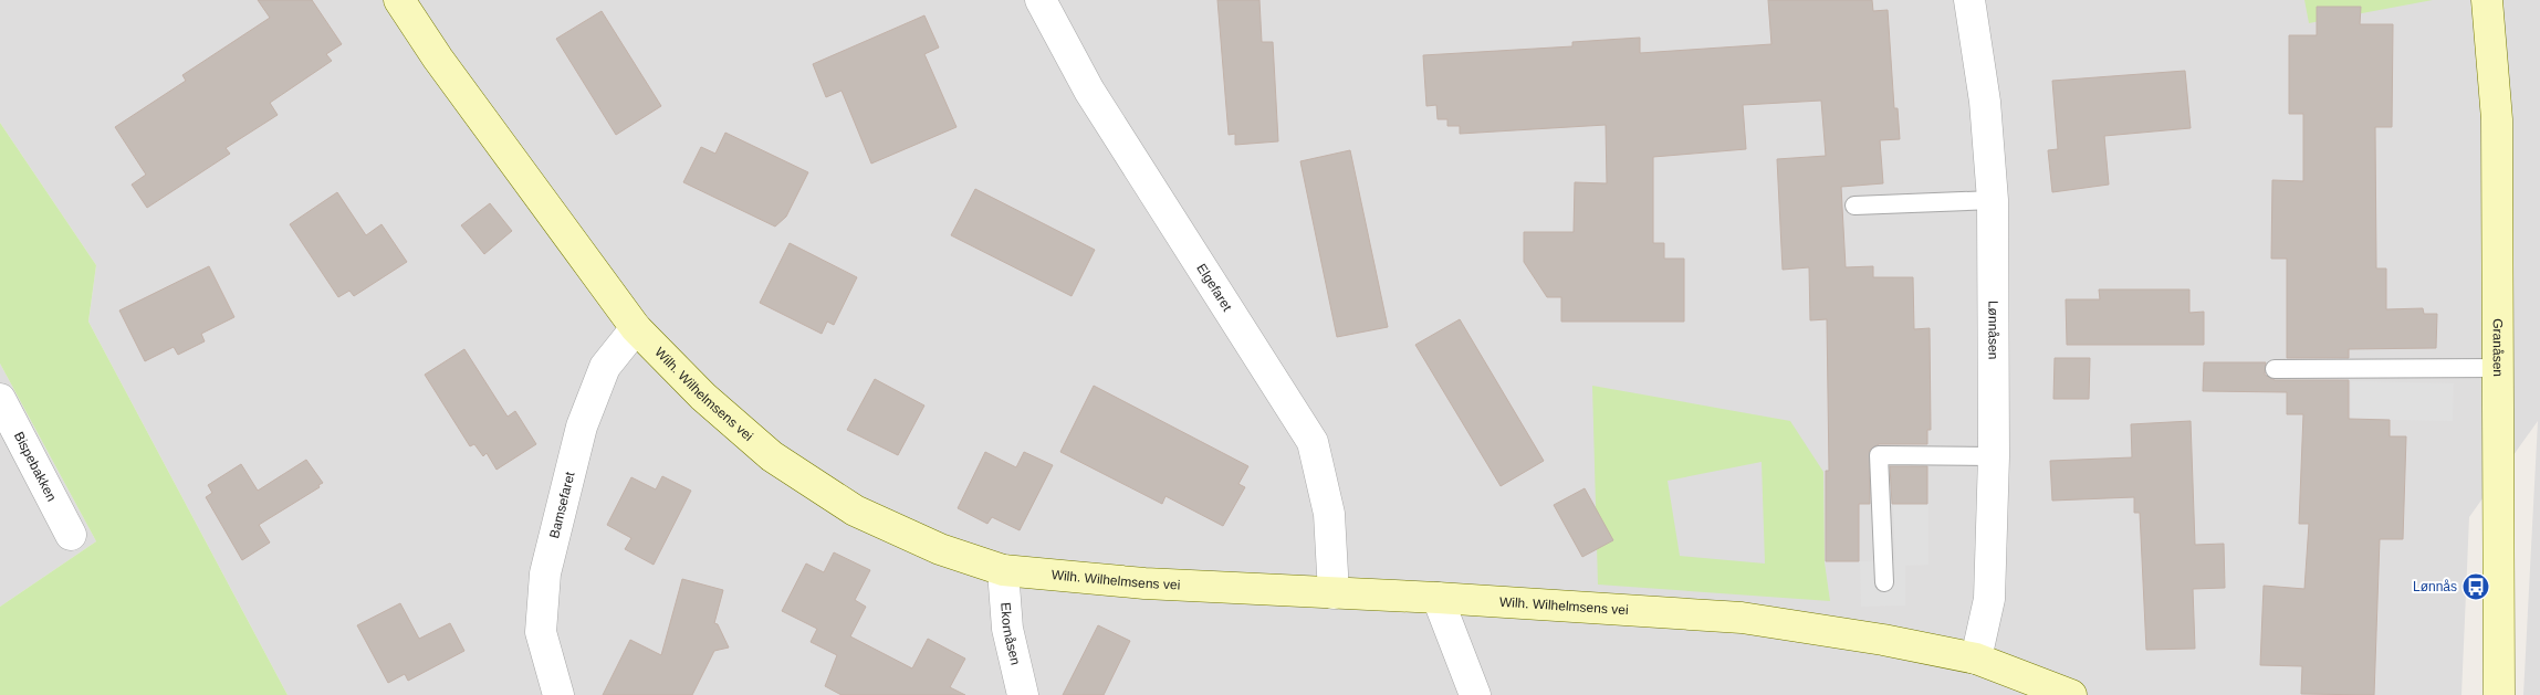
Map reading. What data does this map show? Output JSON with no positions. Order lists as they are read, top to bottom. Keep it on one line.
{"streets":{"street":["Elgefaret","Lønnåsen","Granåsen","Wilh. Wilhelmsens vei","Bispebakken","Bamsefaret","Ekornåsen"]},"crossings":[["Elgefaret","Wilh. Wilhelmsens vei"],["Lønnåsen","Wilh. Wilhelmsens vei"],["Wilh. Wilhelmsens vei","Bamsefaret"],["Wilh. Wilhelmsens vei","Ekornåsen"]],"places":{"bus stop":["Lønnås"]}}
